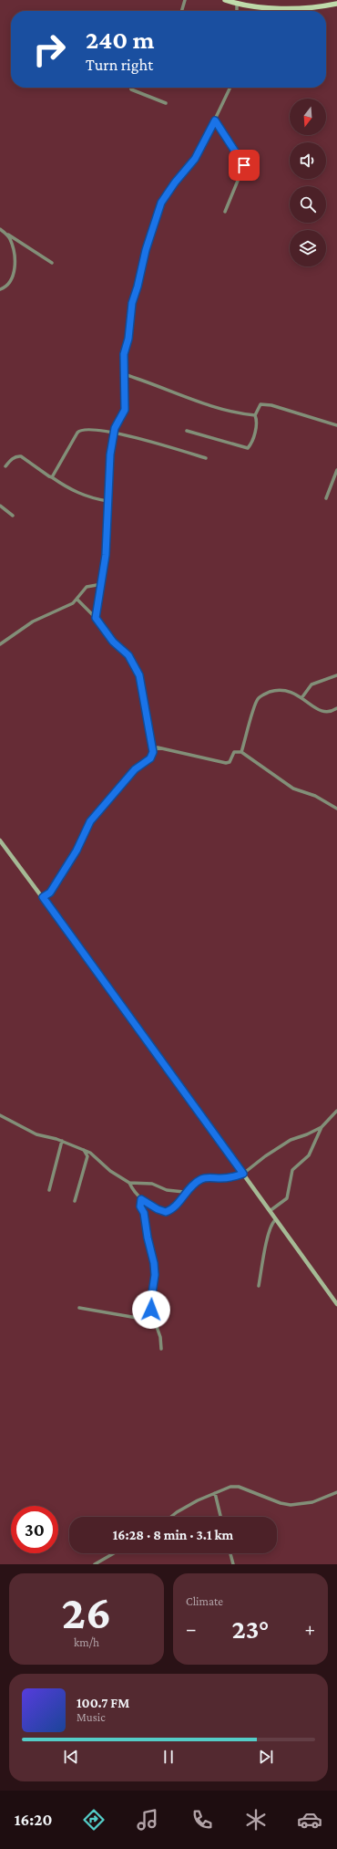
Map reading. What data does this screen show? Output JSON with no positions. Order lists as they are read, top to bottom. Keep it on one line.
{"north":"bottom","page":{"turn":["240 m","Turn right"],"limit":"30","trip":"16:28 · 8 min · 3.1 km","tile":[["26","km/h"],"Climate"],"heat":["−","23°","+"],"song":["100.7 FM","Music"],"tabs":"16:20"}}
